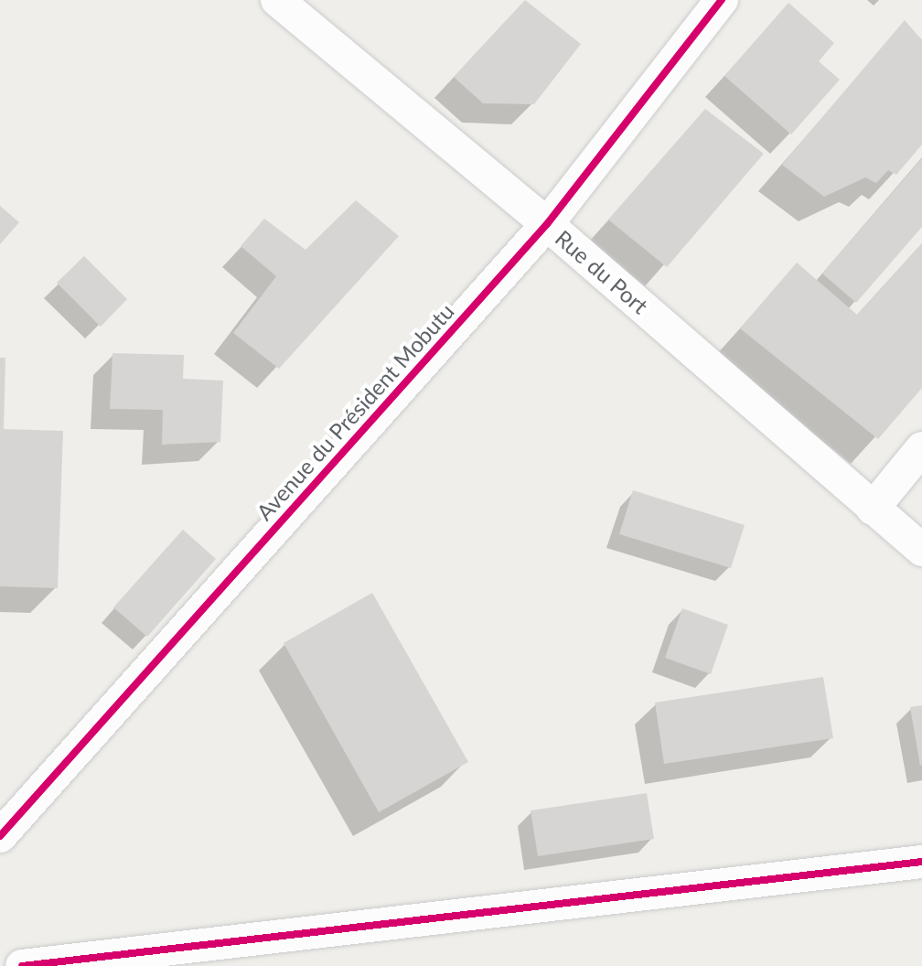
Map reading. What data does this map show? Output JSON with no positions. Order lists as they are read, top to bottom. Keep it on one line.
{"streets":{"street":["Rue du Port","Avenue du Président Mobutu"]},"crossings":[["Rue du Port","Avenue du Président Mobutu"]]}
